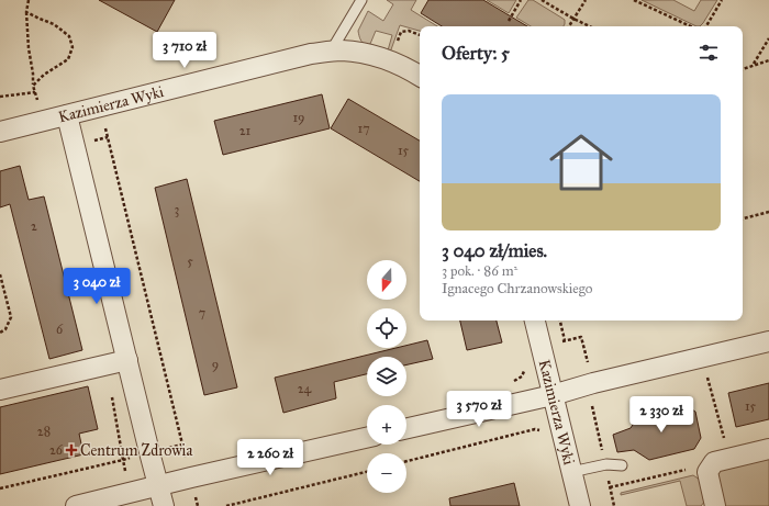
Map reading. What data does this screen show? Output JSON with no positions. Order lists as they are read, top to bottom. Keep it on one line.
{"streets":{"street":["Kazimierza Wyki"]},"places":{"health":["Centrum Zdrowia"]},"house_numbers":["19","17","21","15","3","2","5","7","6","9","24","15","28","26"],"north":"bottom","page":{"heading":"Oferty: 5","price":["3 710 zł","3 040 zł","3 570 zł","2 330 zł","2 260 zł"],"list":[{"name":"3 040 zł/mies.","note":"3 pok. · 86 m² · Ignacego Chrzanowskiego"}],"map_buttons":["+","−"]}}
